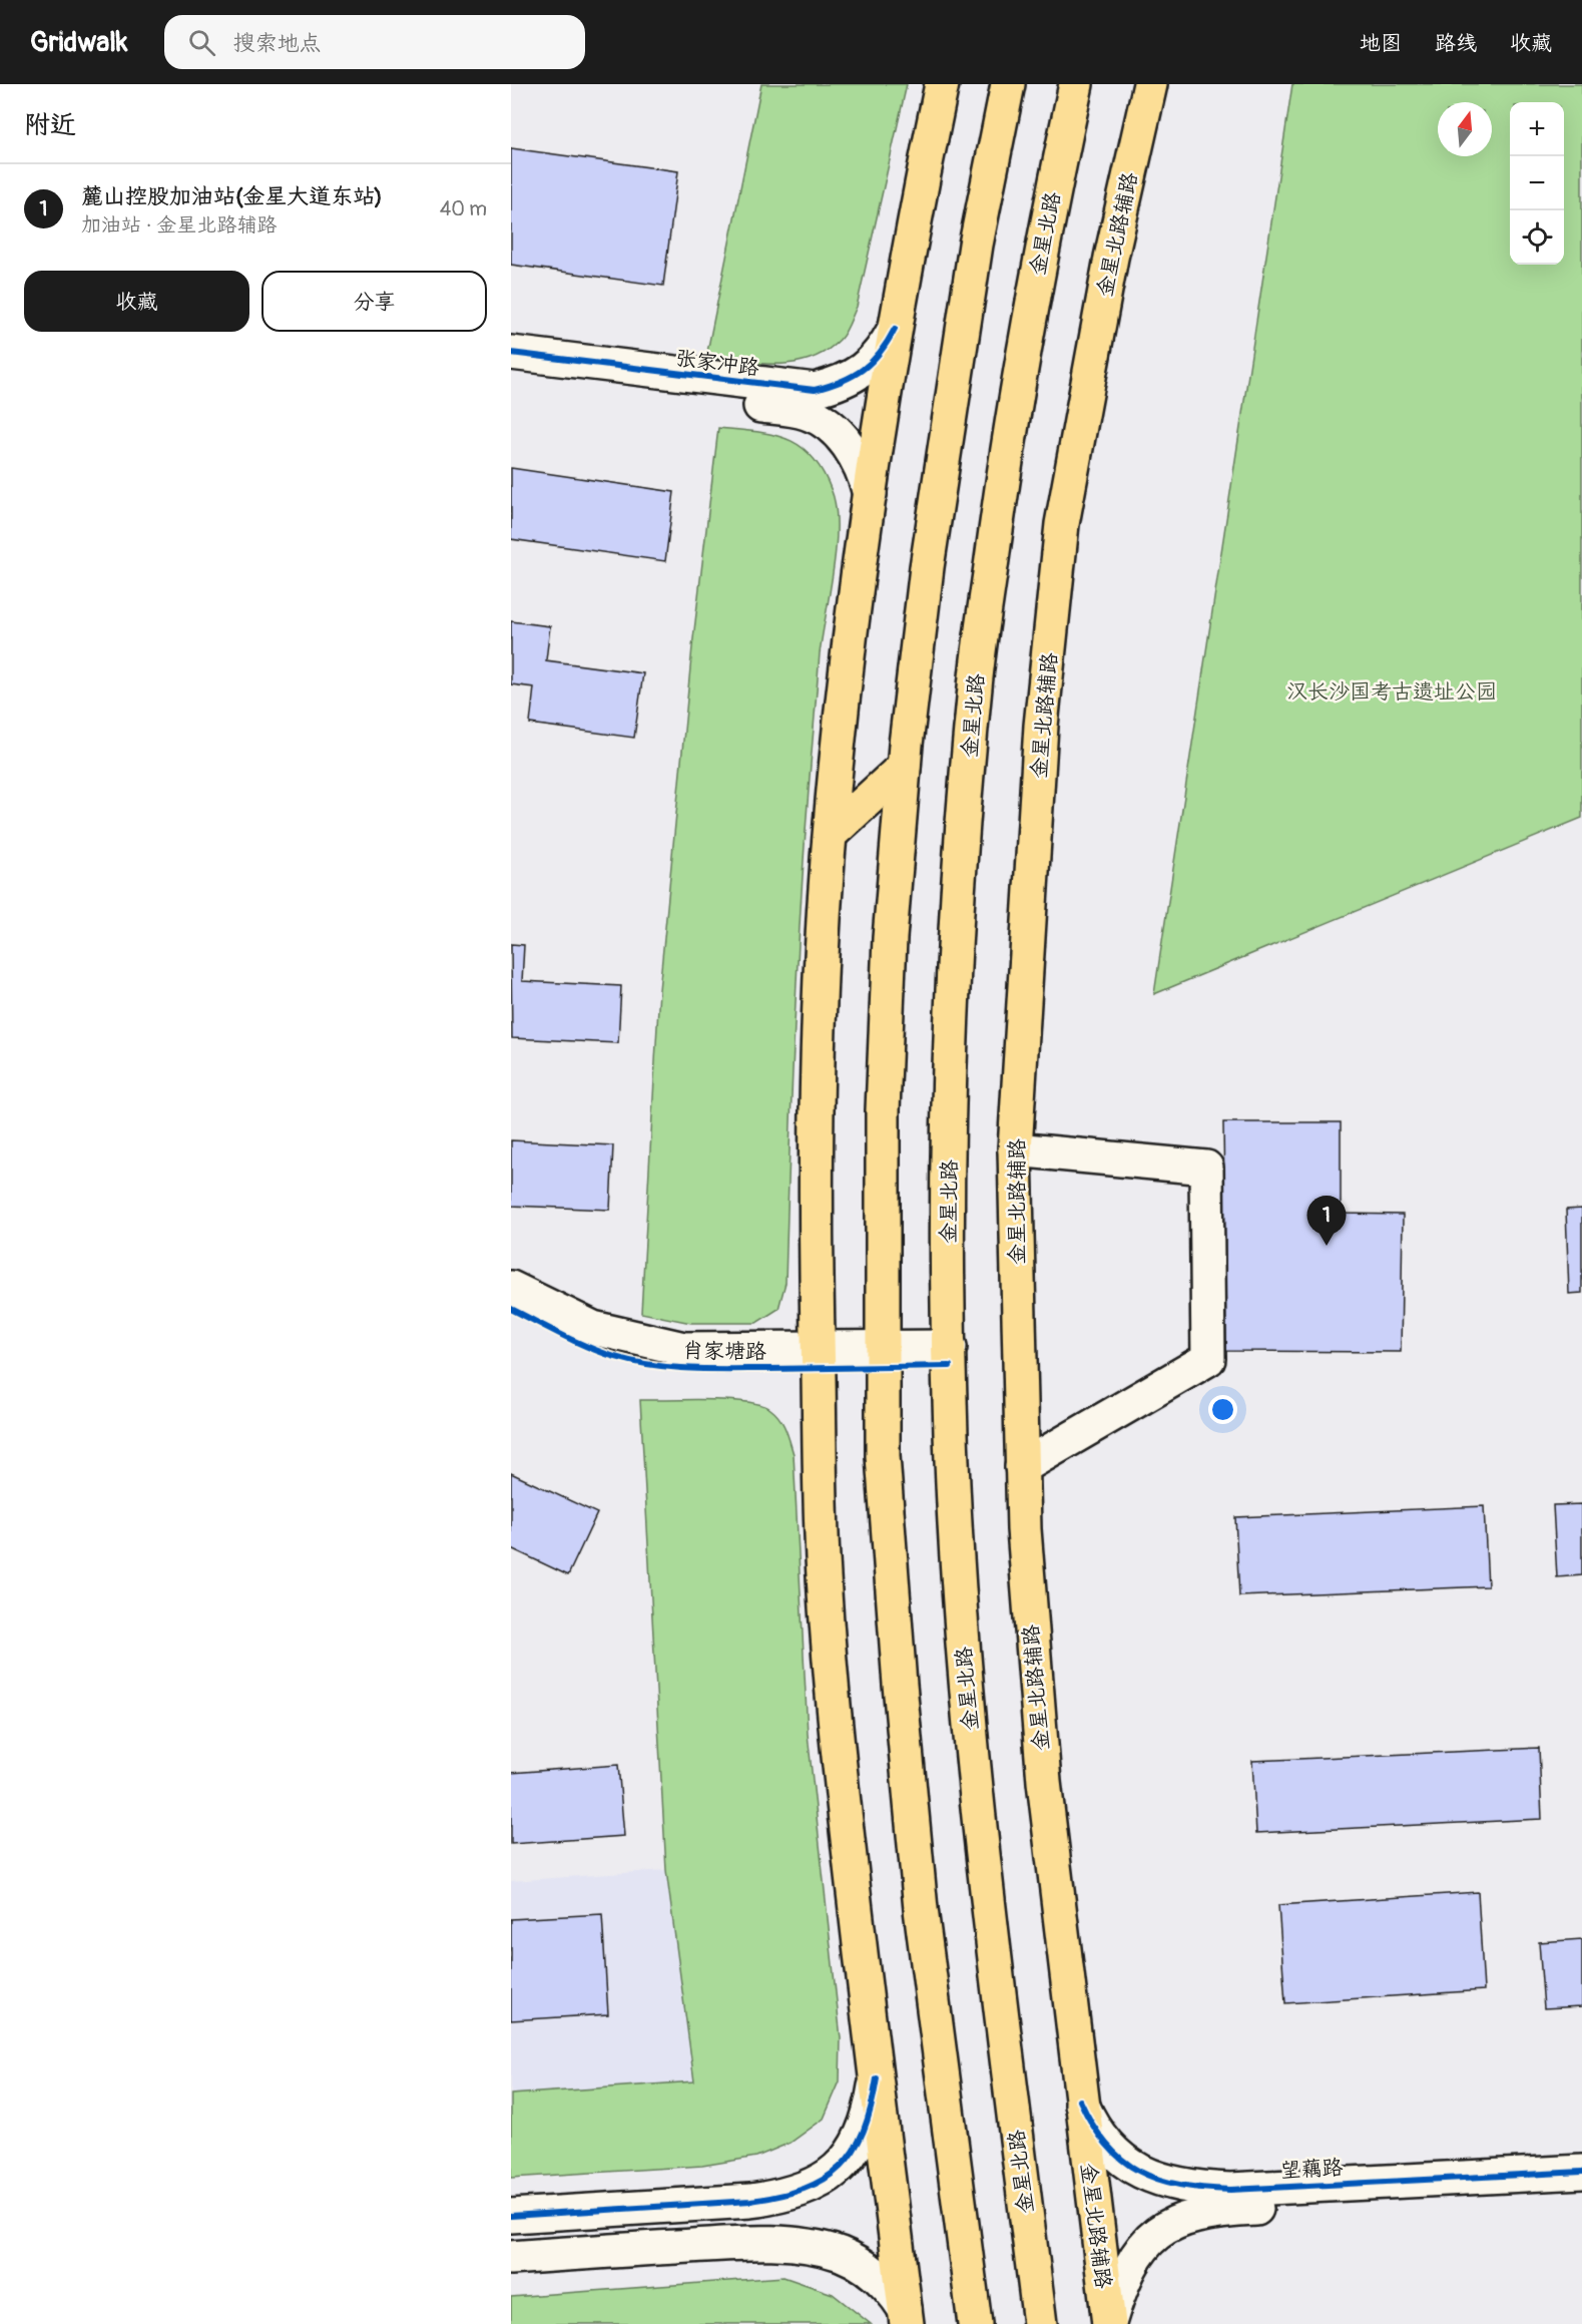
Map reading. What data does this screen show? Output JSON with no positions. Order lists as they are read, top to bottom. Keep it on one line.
{"streets":{"main road":["金星北路","金星北路辅路"],"street":["张家冲路","肖家塘路","望藕路"]},"crossings":[["金星北路","肖家塘路"],["金星北路辅路","望藕路"]],"parks":["汉长沙国考古遗址公园"],"north":"top","page":{"header":"Gridwalk","search":"搜索地点","nav":["地图","路线","收藏"],"heading":"附近","map_buttons":["+","−"],"list":[{"mark":"1","name":"麓山控股加油站(金星大道东站)","note":"加油站 · 金星北路辅路","value":"40 m"}],"buttons":["收藏","分享"],"pins":"1"}}
